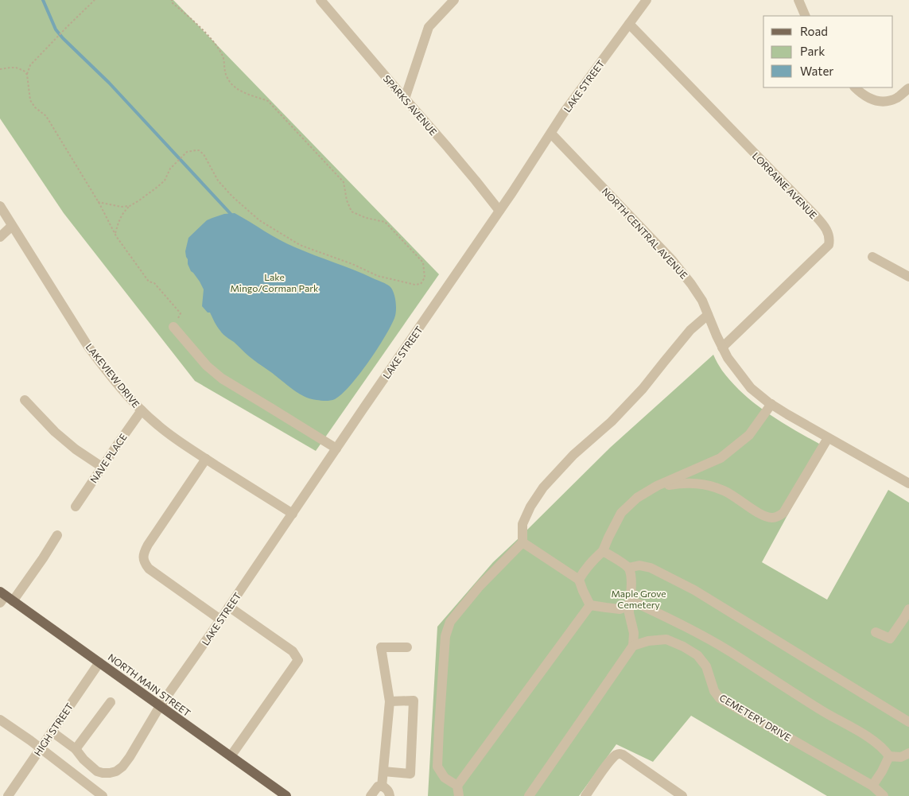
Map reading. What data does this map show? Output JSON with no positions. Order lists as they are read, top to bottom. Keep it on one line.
{"streets":{"main road":["NORTH MAIN STREET"],"street":["LAKE STREET","SPARKS AVENUE","LORRAINE AVENUE","NORTH CENTRAL AVENUE","LAKEVIEW DRIVE","NAVE PLACE","CEMETERY DRIVE","HIGH STREET"]},"crossings":[["LAKE STREET","SPARKS AVENUE"],["LAKE STREET","LORRAINE AVENUE"],["LAKE STREET","NORTH CENTRAL AVENUE"],["LAKE STREET","LAKEVIEW DRIVE"],["LAKE STREET","NORTH MAIN STREET"],["LAKE STREET","HIGH STREET"],["LORRAINE AVENUE","NORTH CENTRAL AVENUE"],["LAKEVIEW DRIVE","NAVE PLACE"],["NORTH MAIN STREET","HIGH STREET"]],"parks":["Lake Mingo/Corman Park","Maple Grove Cemetery"],"legend":["Road","Park","Water"]}
